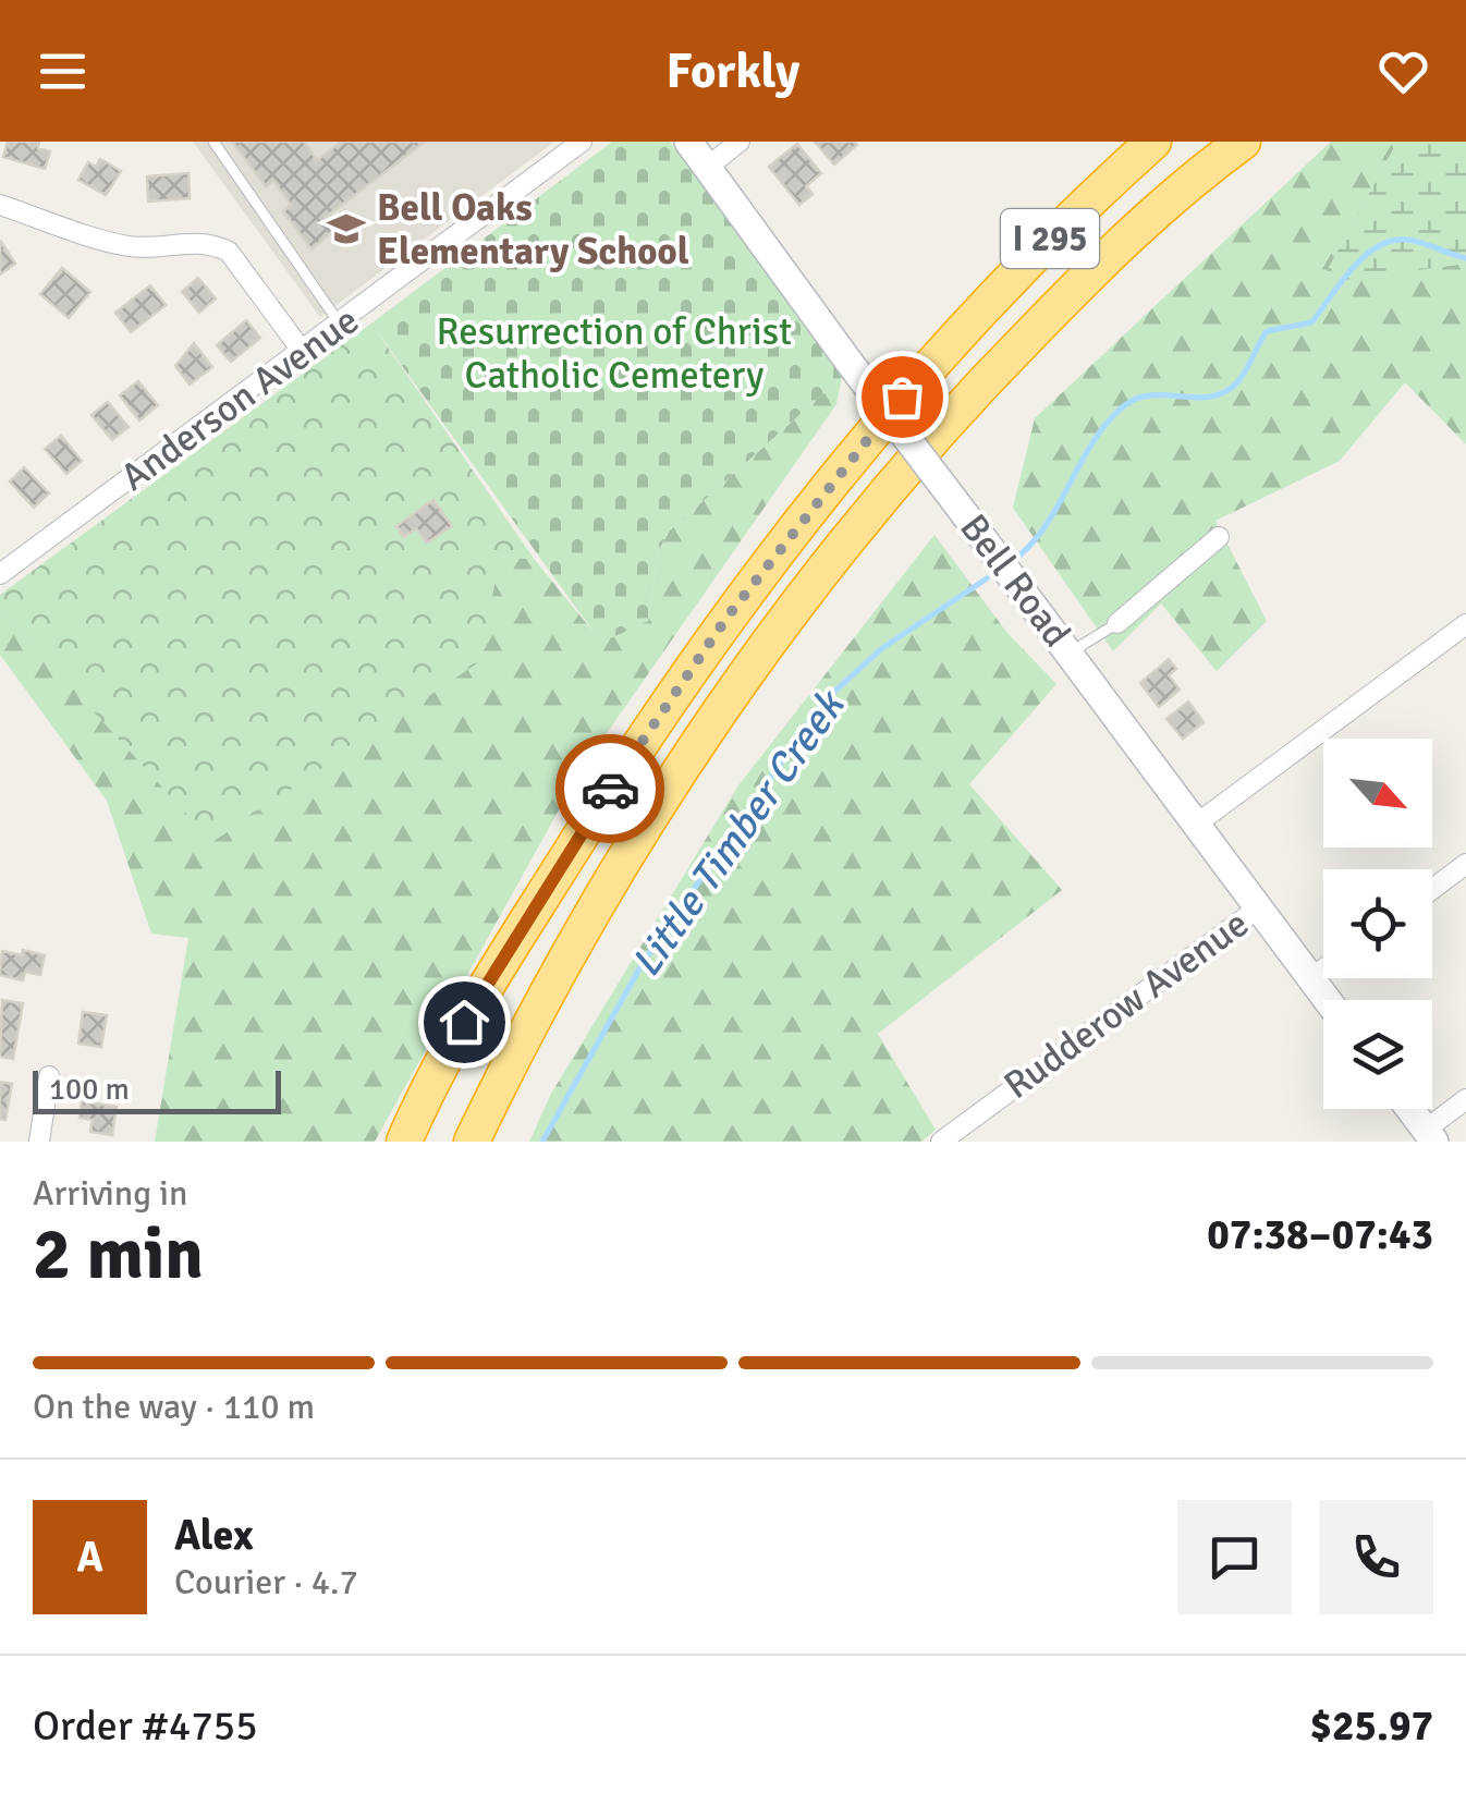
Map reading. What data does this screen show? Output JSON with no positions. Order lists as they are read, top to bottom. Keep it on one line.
{"streets":{"highway":["I 295"],"street":["Anderson Avenue","Bell Road","Rudderow Avenue"]},"crossings":[["Bell Road","Rudderow Avenue"]],"water":["Little Timber Creek"],"parks":["Resurrection of Christ Catholic Cemetery"],"places":{"school or university":["Bell Oaks Elementary School"]},"scale_bar":"100 m","north":"bottom right","page":{"header":"Forkly","scale":"100 m","heading":["2 min","Arriving in","07:38–07:43"],"panel":["Alex","Courier · 4.7","Order #4755","$25.97"],"bar":"On the way · 110 m","round":"A"}}
